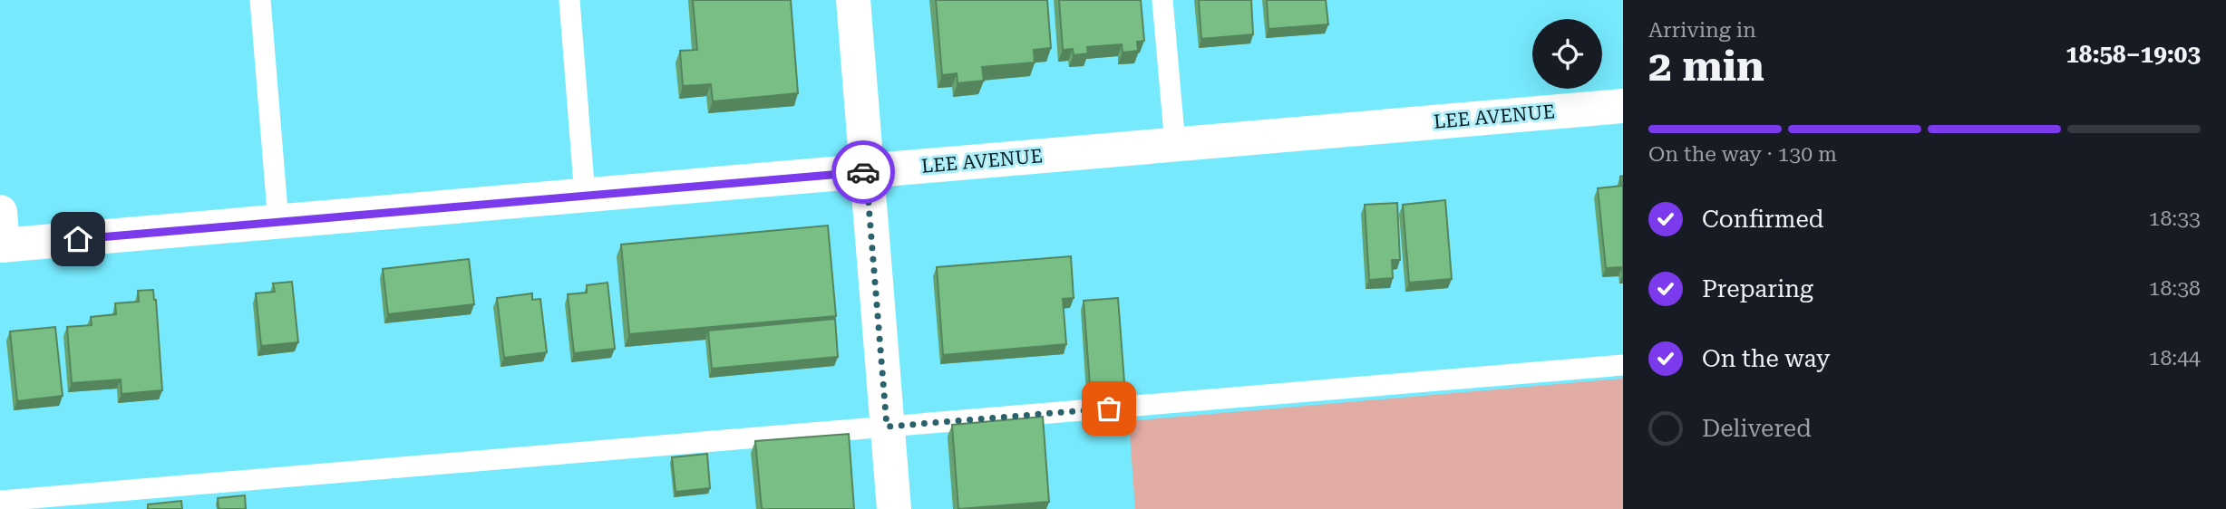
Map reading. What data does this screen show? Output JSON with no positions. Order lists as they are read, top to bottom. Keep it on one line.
{"streets":{"street":["LEE AVENUE"]},"page":{"heading":["2 min","Arriving in","18:58–19:03"],"bar":"On the way · 130 m","list":[["Confirmed","18:33"],["Preparing","18:38"],["On the way","18:44"],"Delivered"]}}
